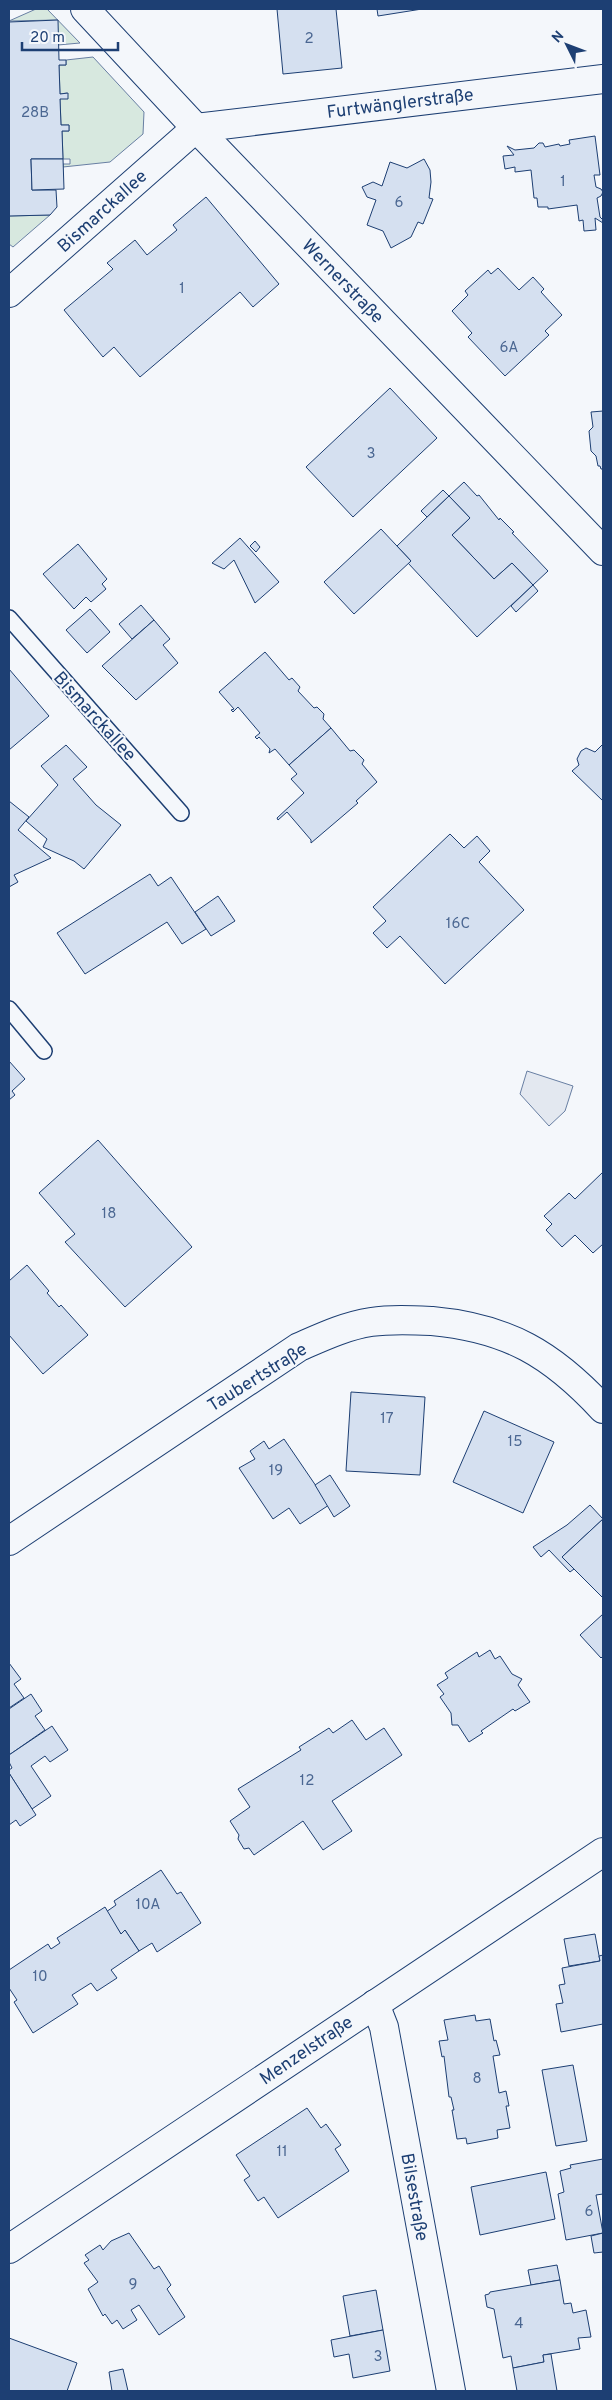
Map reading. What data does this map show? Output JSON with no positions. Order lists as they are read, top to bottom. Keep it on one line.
{"streets":{"street":["Furtwänglerstraße","Bismarckallee","Wernerstraße","Taubertstraße","Menzelstraße","Bilsestraße"]},"crossings":[["Furtwänglerstraße","Bismarckallee"],["Furtwänglerstraße","Wernerstraße"],["Bismarckallee","Wernerstraße"],["Menzelstraße","Bilsestraße"]],"house_numbers":["2","28B","1","6","1","6A","3","16C","18","17","15","19","12","10A","10","8","11","6","9","4","3"],"scale_bar":"20 m","north":"top left"}
